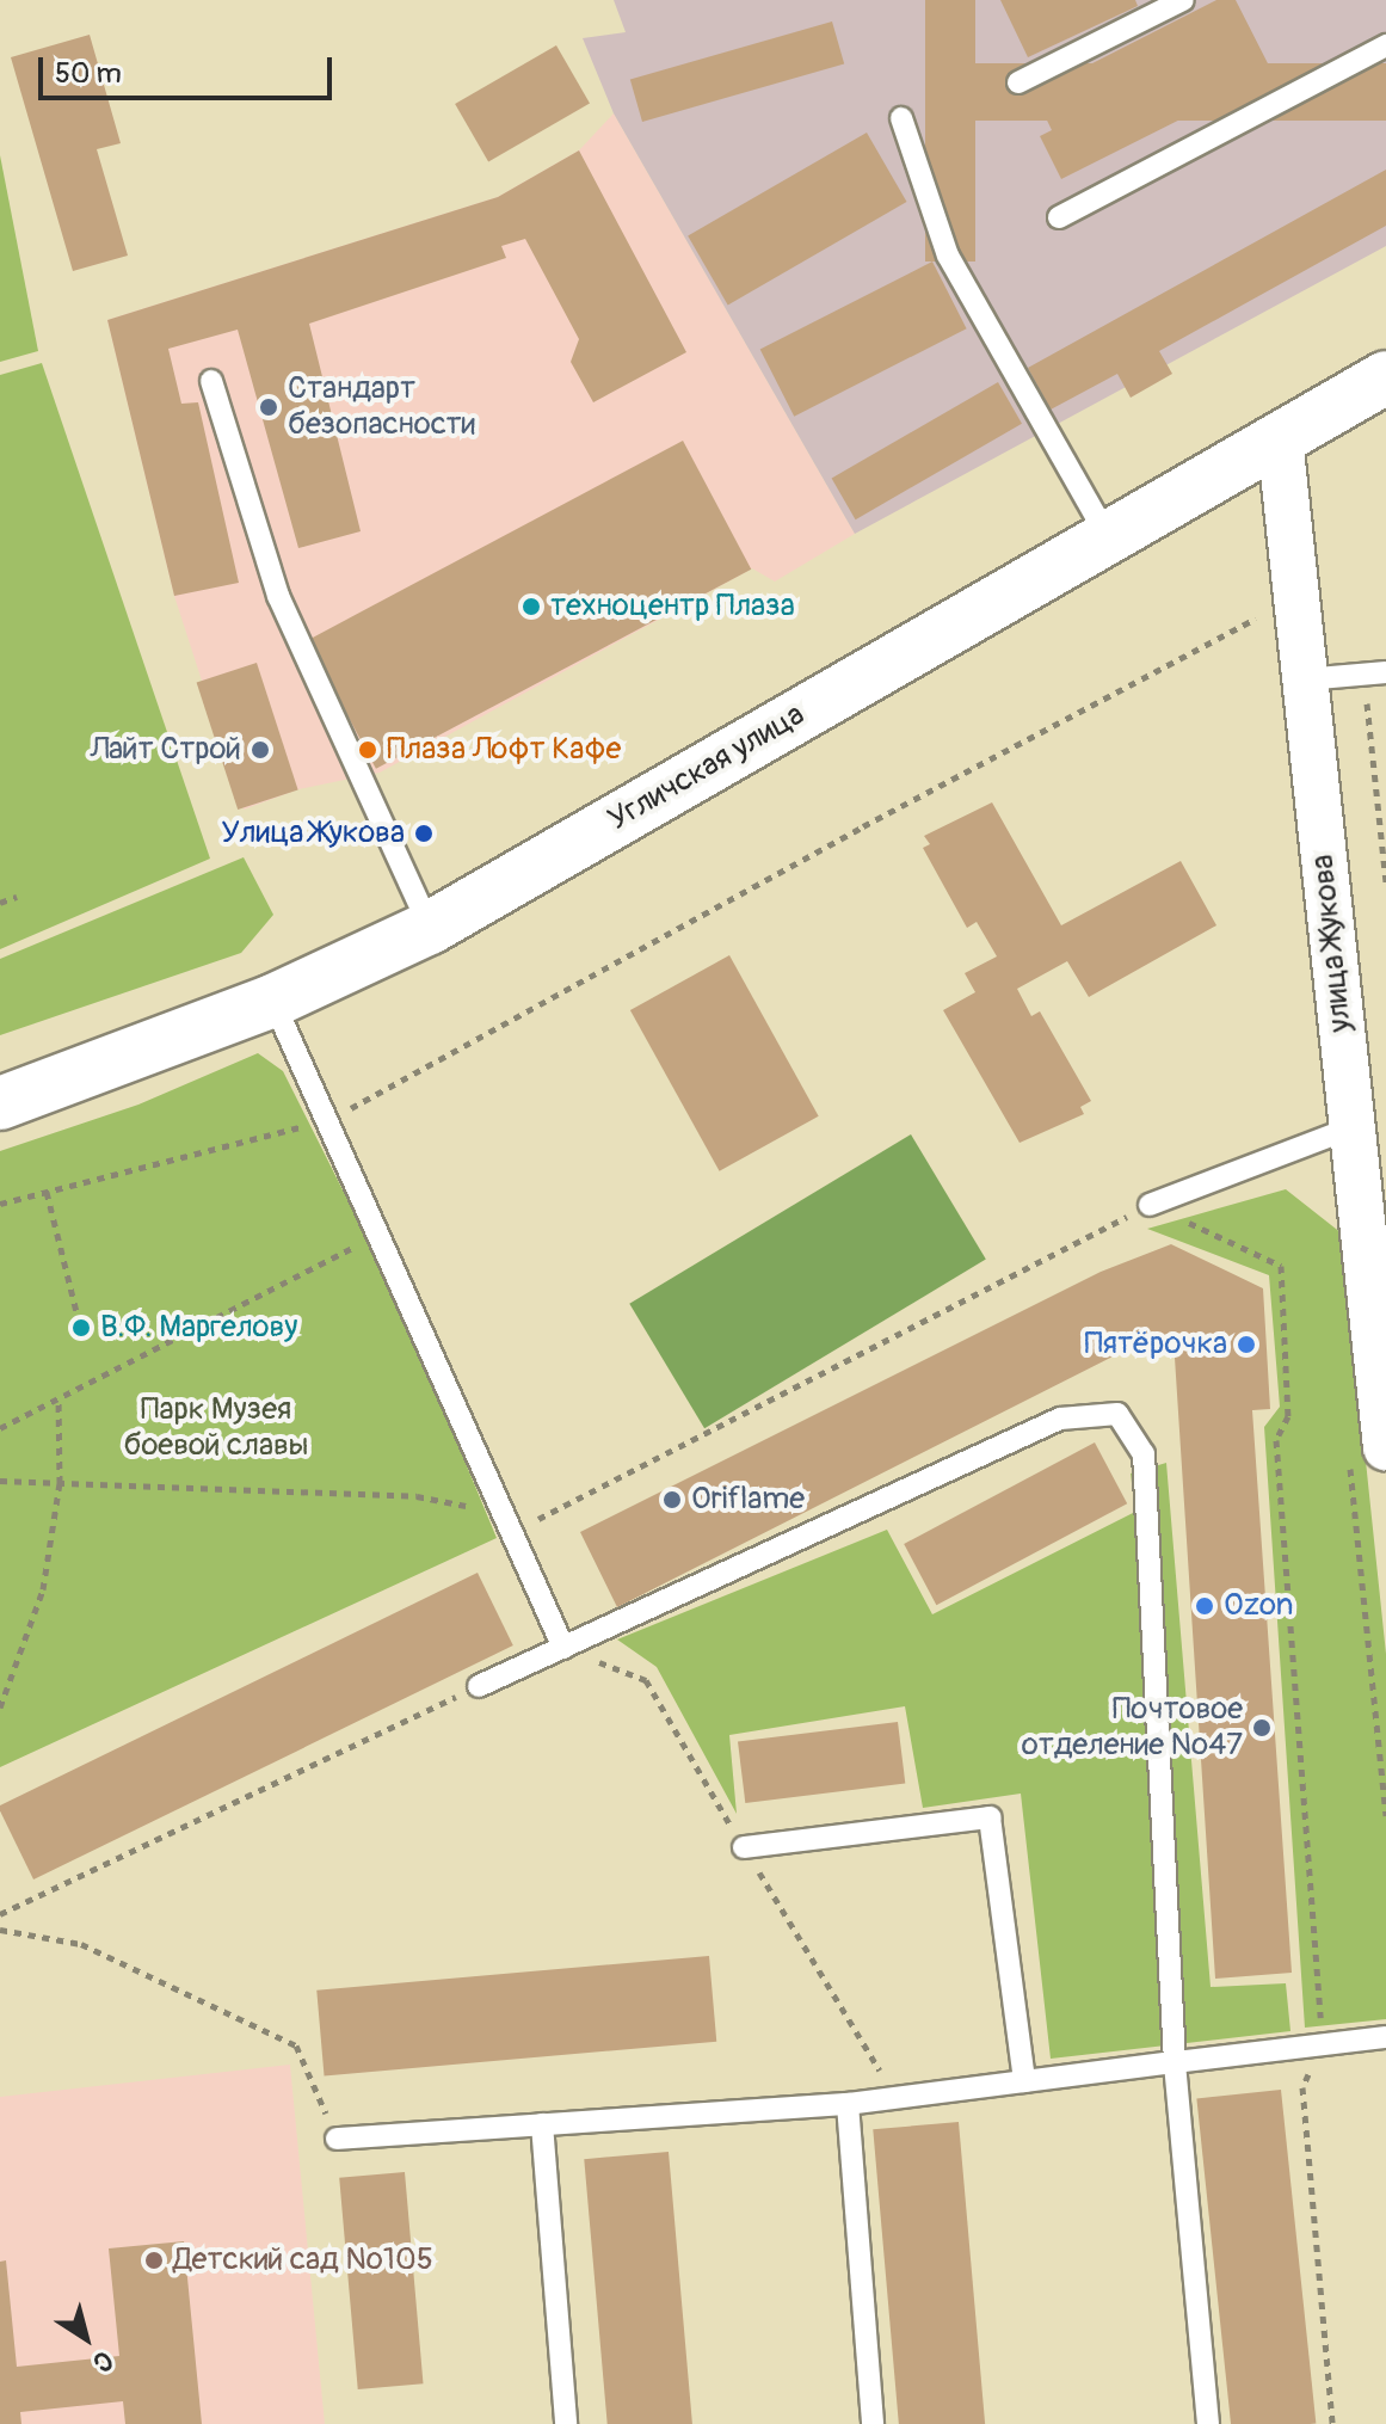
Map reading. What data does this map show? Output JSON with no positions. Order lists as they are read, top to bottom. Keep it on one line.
{"streets":{"main road":["Угличская улица"],"street":["улица Жукова"]},"crossings":[["Угличская улица","улица Жукова"]],"parks":["Парк Музея боевой славы"],"places":["Стандарт безопасности","техноцентр Плаза","Лайт Строй","Плаза Лофт Кафе","Улица Жукова","В.Ф. Маргелову","Пятёрочка","Oriflame","Ozon","Почтовое отделение №47","Детский сад №105"],"scale_bar":"50 m","north":"bottom right"}
